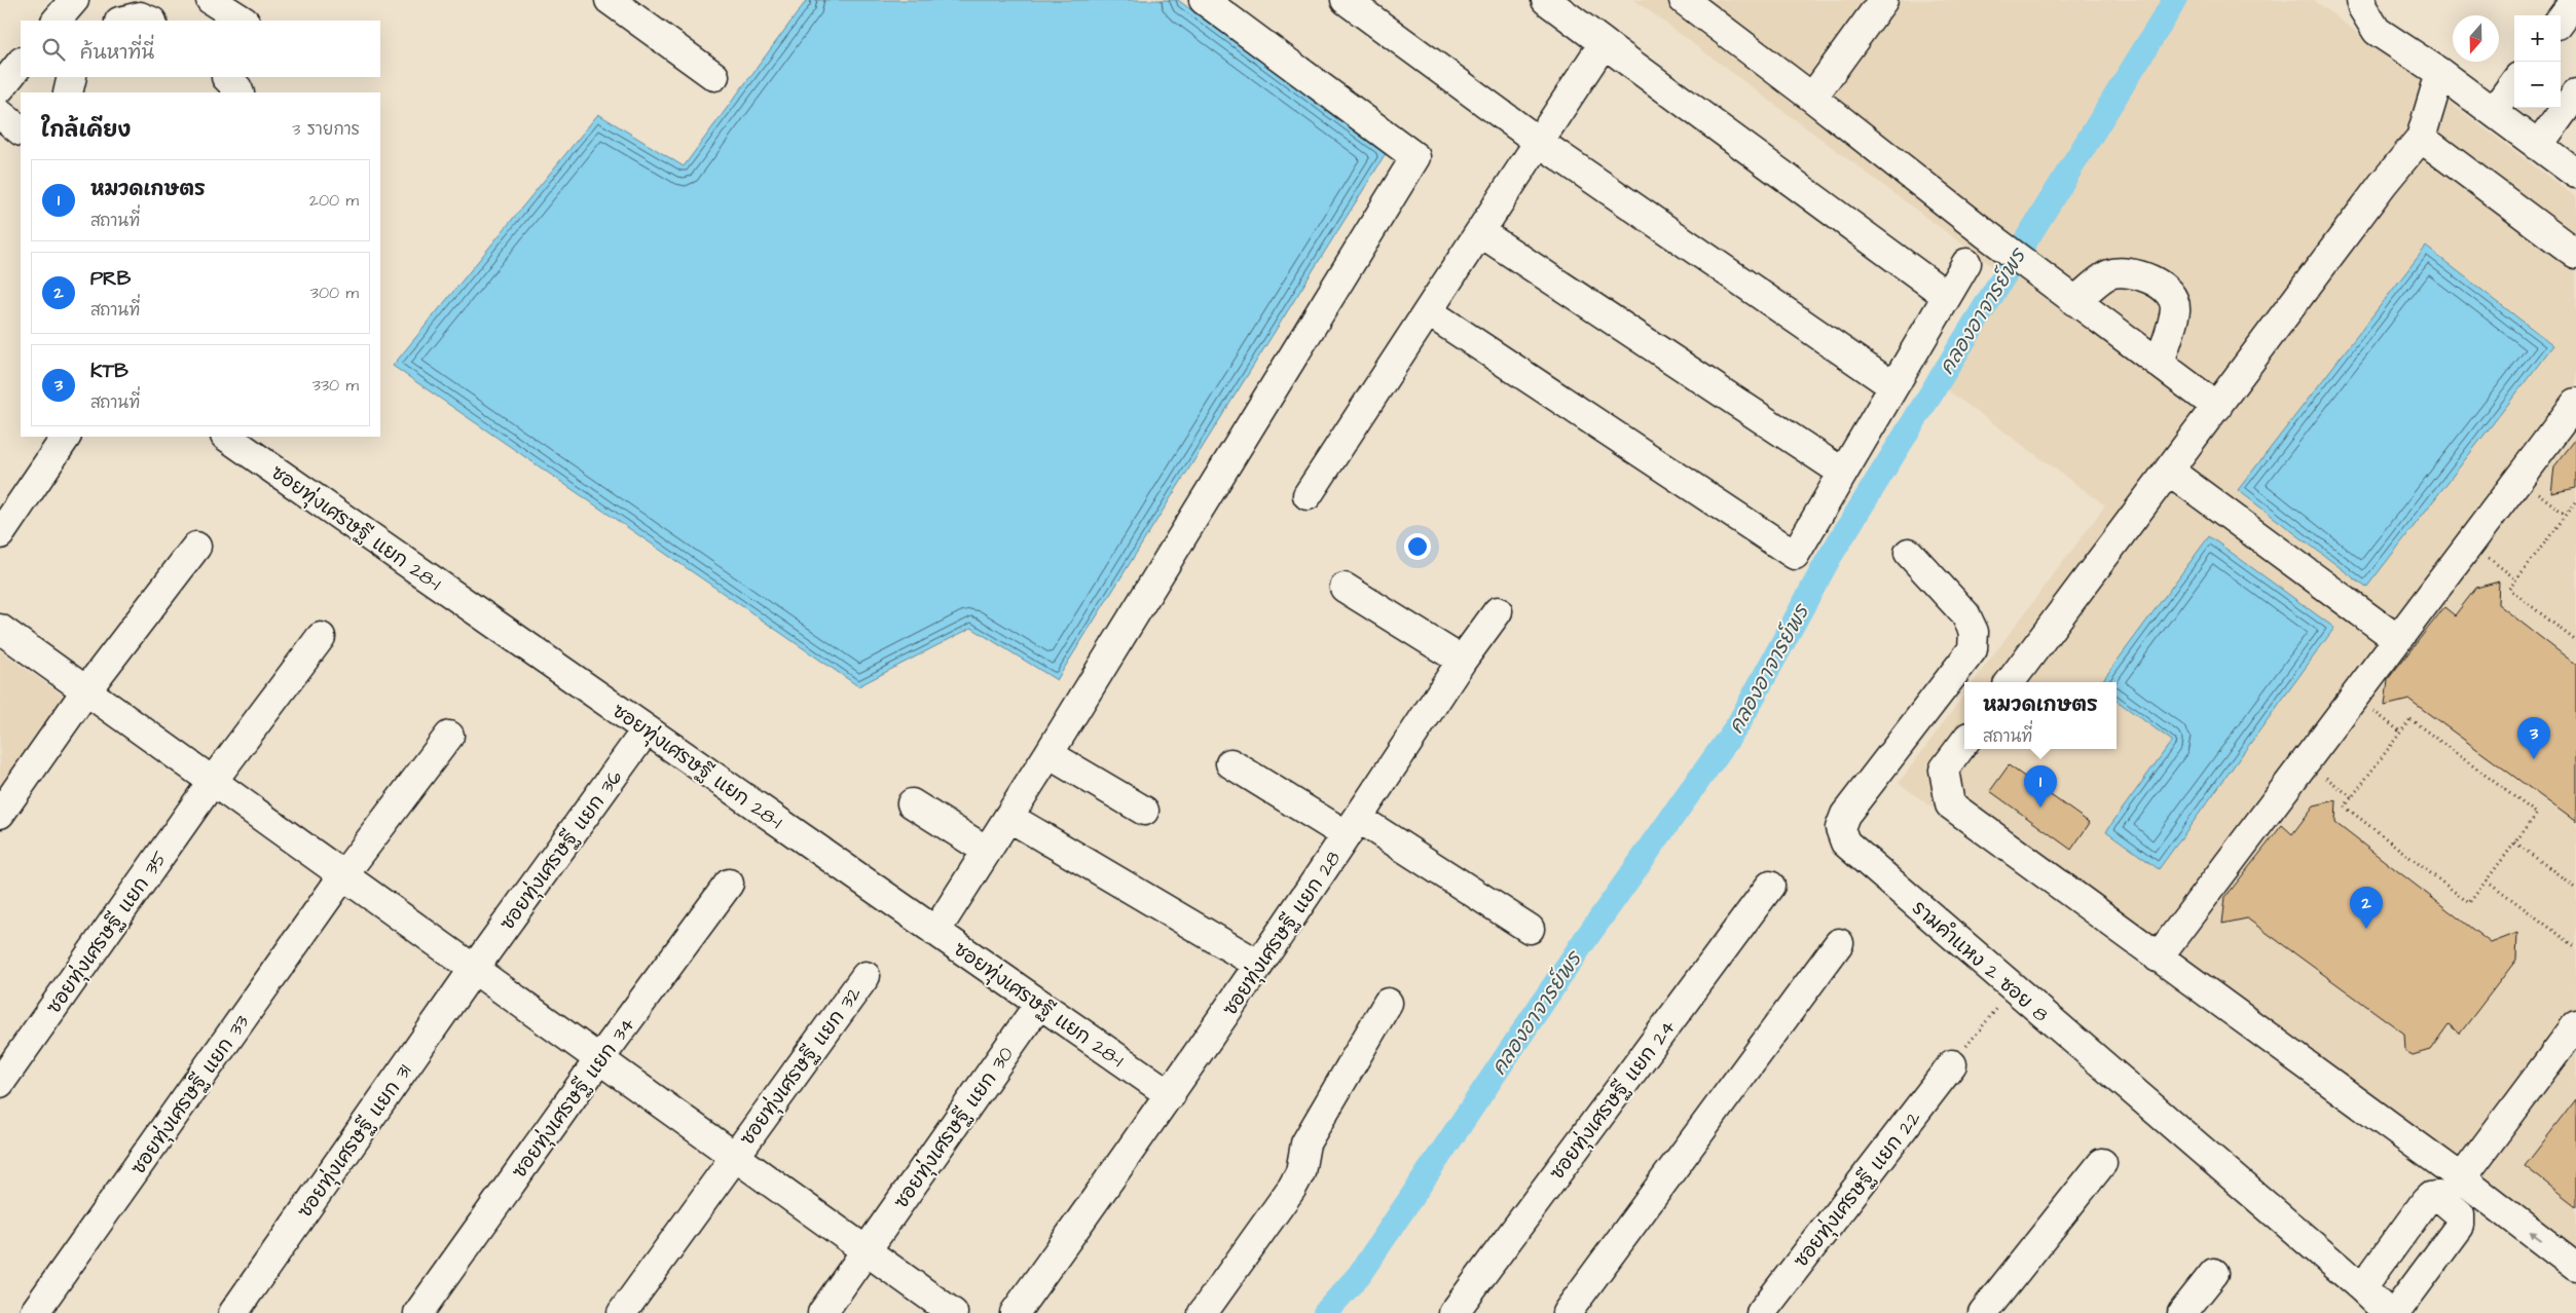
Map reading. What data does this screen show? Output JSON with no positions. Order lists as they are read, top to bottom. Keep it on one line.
{"streets":{"street":["ซอยทุ่งเศรษฐี แยก 28-1","ซอยทุ่งเศรษฐี แยก 36","ซอยทุ่งเศรษฐี แยก 35","ซอยทุ่งเศรษฐี แยก 28","รามคำแหง 2 ซอย 8","ซอยทุ่งเศรษฐี แยก 32","ซอยทุ่งเศรษฐี แยก 33","ซอยทุ่งเศรษฐี แยก 34","ซอยทุ่งเศรษฐี แยก 24","ซอยทุ่งเศรษฐี แยก 30","ซอยทุ่งเศรษฐี แยก 31","ซอยทุ่งเศรษฐี แยก 22"]},"crossings":[["ซอยทุ่งเศรษฐี แยก 28-1","ซอยทุ่งเศรษฐี แยก 36"],["ซอยทุ่งเศรษฐี แยก 28-1","ซอยทุ่งเศรษฐี แยก 28"],["ซอยทุ่งเศรษฐี แยก 28-1","ซอยทุ่งเศรษฐี แยก 30"],["ซอยทุ่งเศรษฐี แยก 36","ซอยทุ่งเศรษฐี แยก 31"]],"water":["คลองอาจารย์พร"],"north":"bottom","page":{"map_buttons":["+","−"],"search":"ค้นหาที่นี่","heading":["ใกล้เคียง","3 รายการ"],"list":[{"mark":"1","name":"หมวดเกษตร","note":"สถานที่","value":"200 m"},{"mark":"2","name":"PRB","note":"สถานที่","value":"300 m"},{"mark":"3","name":"KTB","note":"สถานที่","value":"330 m"}],"popup":["หมวดเกษตร","สถานที่"],"pins":["3","1","2"]}}
